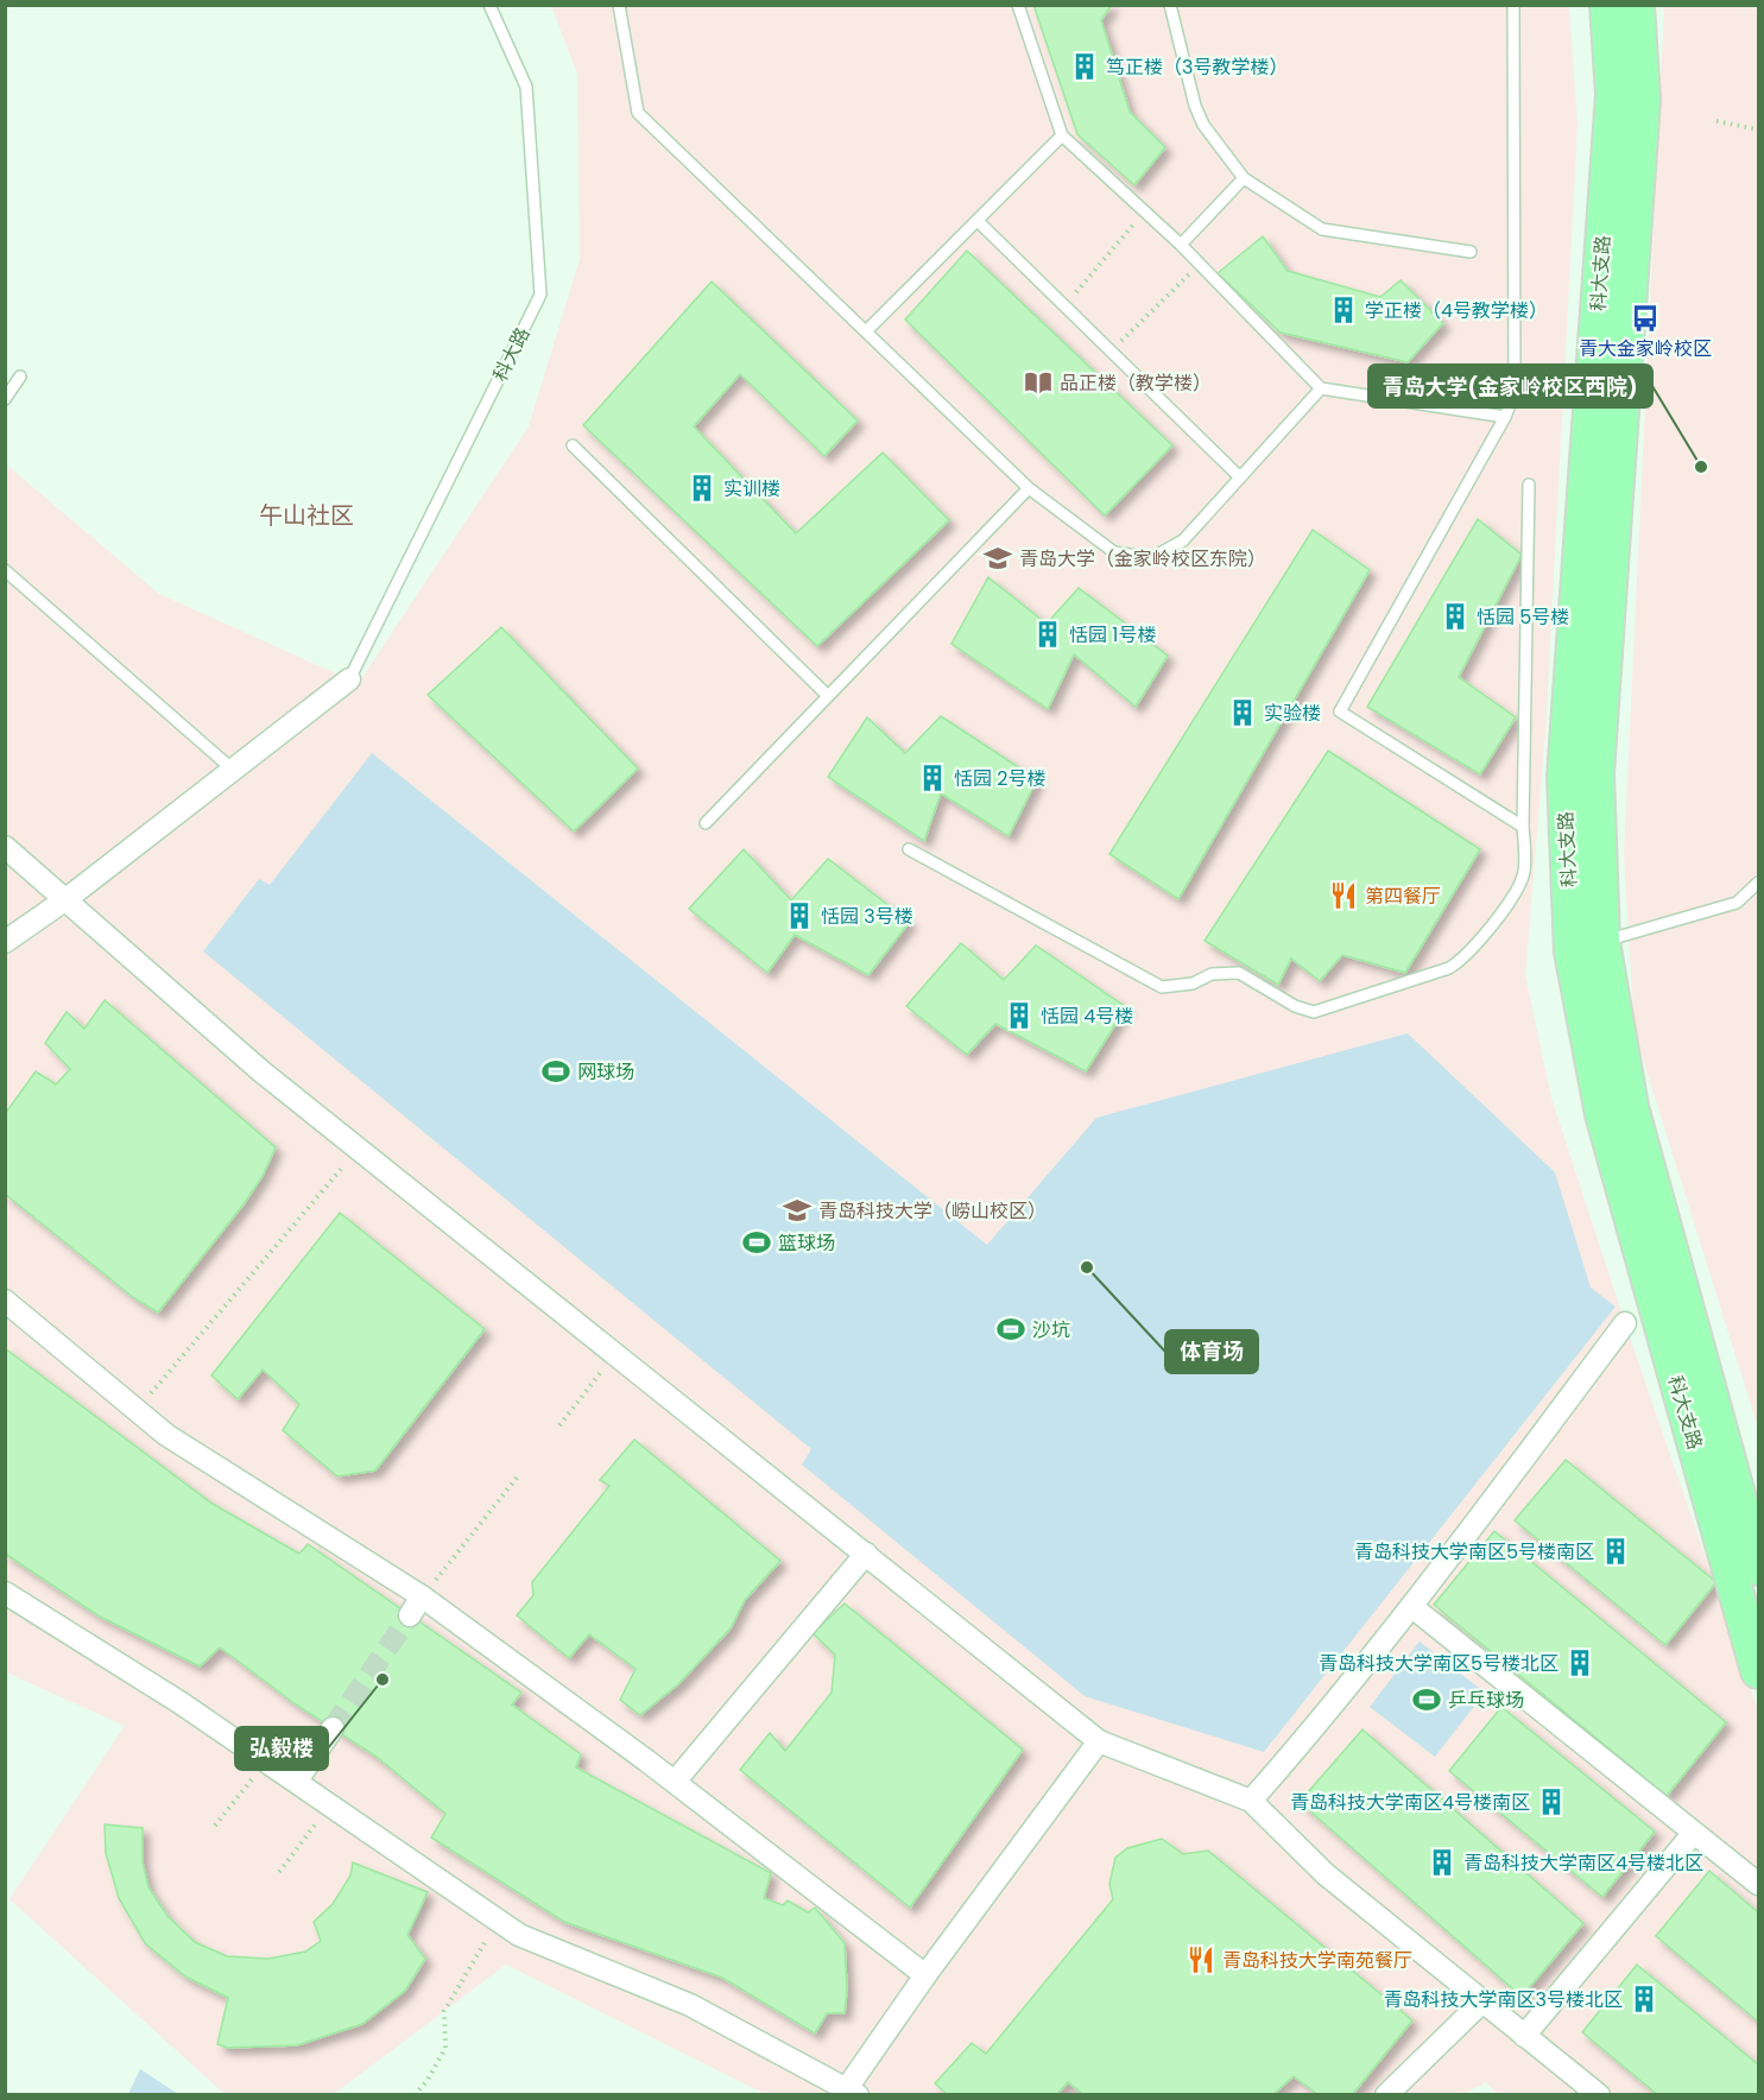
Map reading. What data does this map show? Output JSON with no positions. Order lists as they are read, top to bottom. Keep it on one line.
{"streets":{"main road":["科大支路"],"lane":["科大路"]},"districts":["午山社区"],"places":{"building":["笃正楼（3号教学楼）","学正楼（4号教学楼）","实训楼","恬园 5号楼","恬园 1号楼","实验楼","恬园 2号楼","恬园 3号楼","恬园 4号楼","青岛科技大学南区5号楼南区","青岛科技大学南区5号楼北区","青岛科技大学南区4号楼南区","青岛科技大学南区4号楼北区","青岛科技大学南区3号楼北区"],"bus stop":["青大金家岭校区"],"library":["品正楼（教学楼）"],"other":["青岛大学(金家岭校区西院)","体育场","弘毅楼"],"school or university":["青岛大学（金家岭校区东院）","青岛科技大学（崂山校区）"],"restaurant":["第四餐厅","青岛科技大学南苑餐厅"],"sports":["网球场","篮球场","沙坑","乒乓球场"]}}
